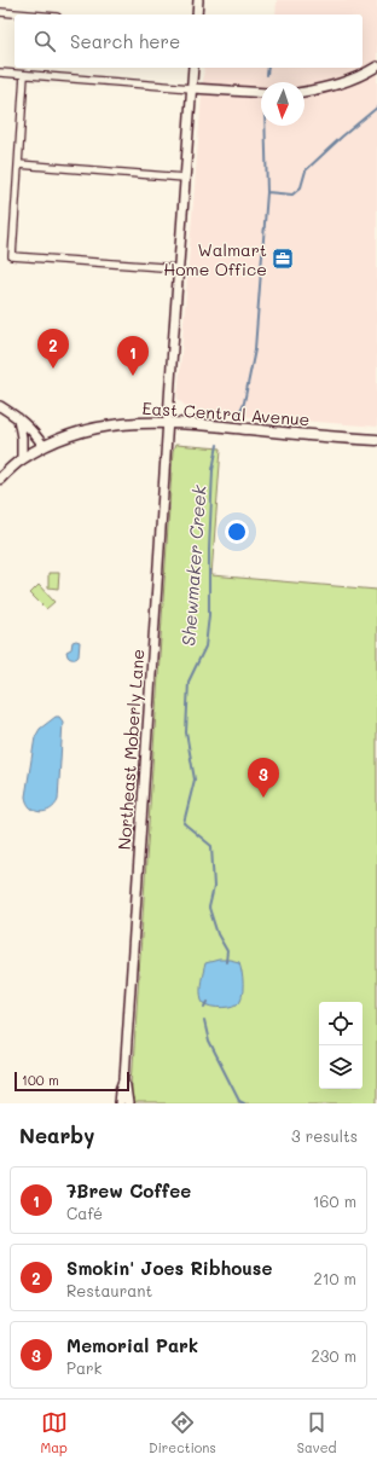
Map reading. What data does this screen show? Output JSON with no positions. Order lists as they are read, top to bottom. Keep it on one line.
{"streets":{"main road":["East Central Avenue"],"street":["Northeast Moberly Lane"]},"crossings":[["East Central Avenue","Northeast Moberly Lane"]],"water":["Shewmaker Creek"],"places":{"office":["Walmart Home Office"]},"scale_bar":"100 m","north":"bottom","page":{"search":"Search here","pins":["2","1","3"],"scale":"100 m","heading":["Nearby","3 results"],"list":[{"mark":"1","name":"7Brew Coffee","note":"Café","value":"160 m"},{"mark":"2","name":"Smokin' Joes Ribhouse","note":"Restaurant","value":"210 m"},{"mark":"3","name":"Memorial Park","note":"Park","value":"230 m"}],"nav":["Map","Directions","Saved"]}}
